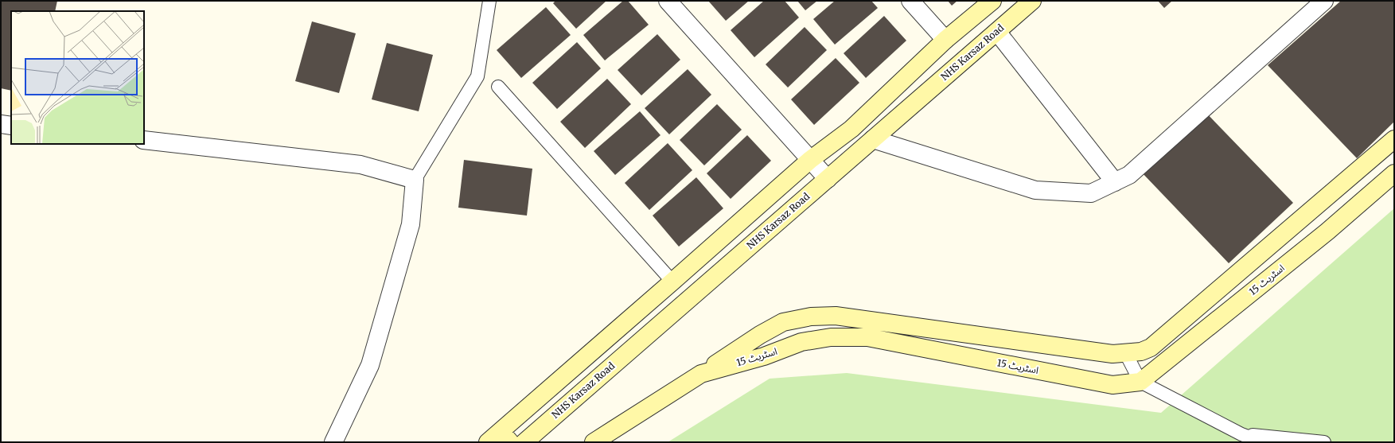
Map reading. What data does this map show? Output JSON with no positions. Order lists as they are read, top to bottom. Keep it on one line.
{"streets":{"street":["NHS Karsaz Road","اسٹریٹ 15"]}}
